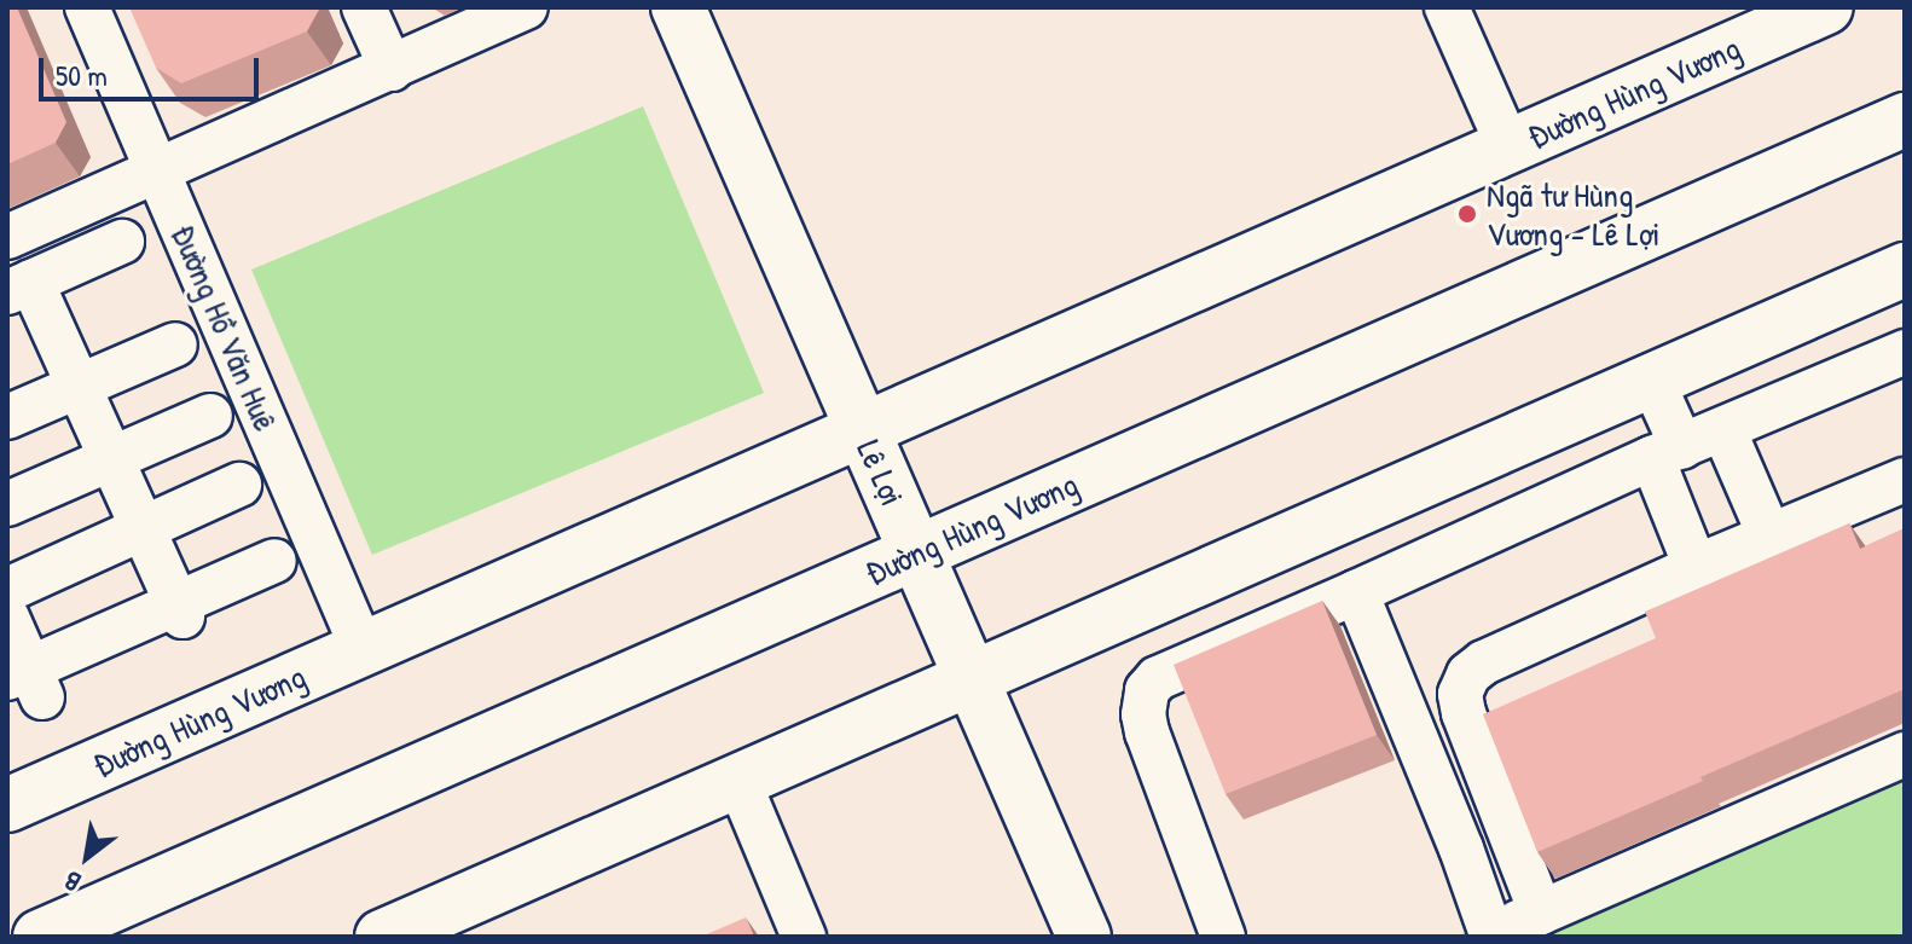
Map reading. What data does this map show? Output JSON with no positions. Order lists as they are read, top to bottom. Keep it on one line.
{"streets":{"main road":["Đường Hùng Vương","Lê Lợi"],"street":["Đường Hồ Văn Huê"]},"crossings":[["Đường Hùng Vương","Đường Hồ Văn Huê"],["Đường Hùng Vương","Lê Lợi"]],"places":["Ngã tư Hùng Vương - Lê Lợi"],"scale_bar":"50 m","north":"bottom left"}
